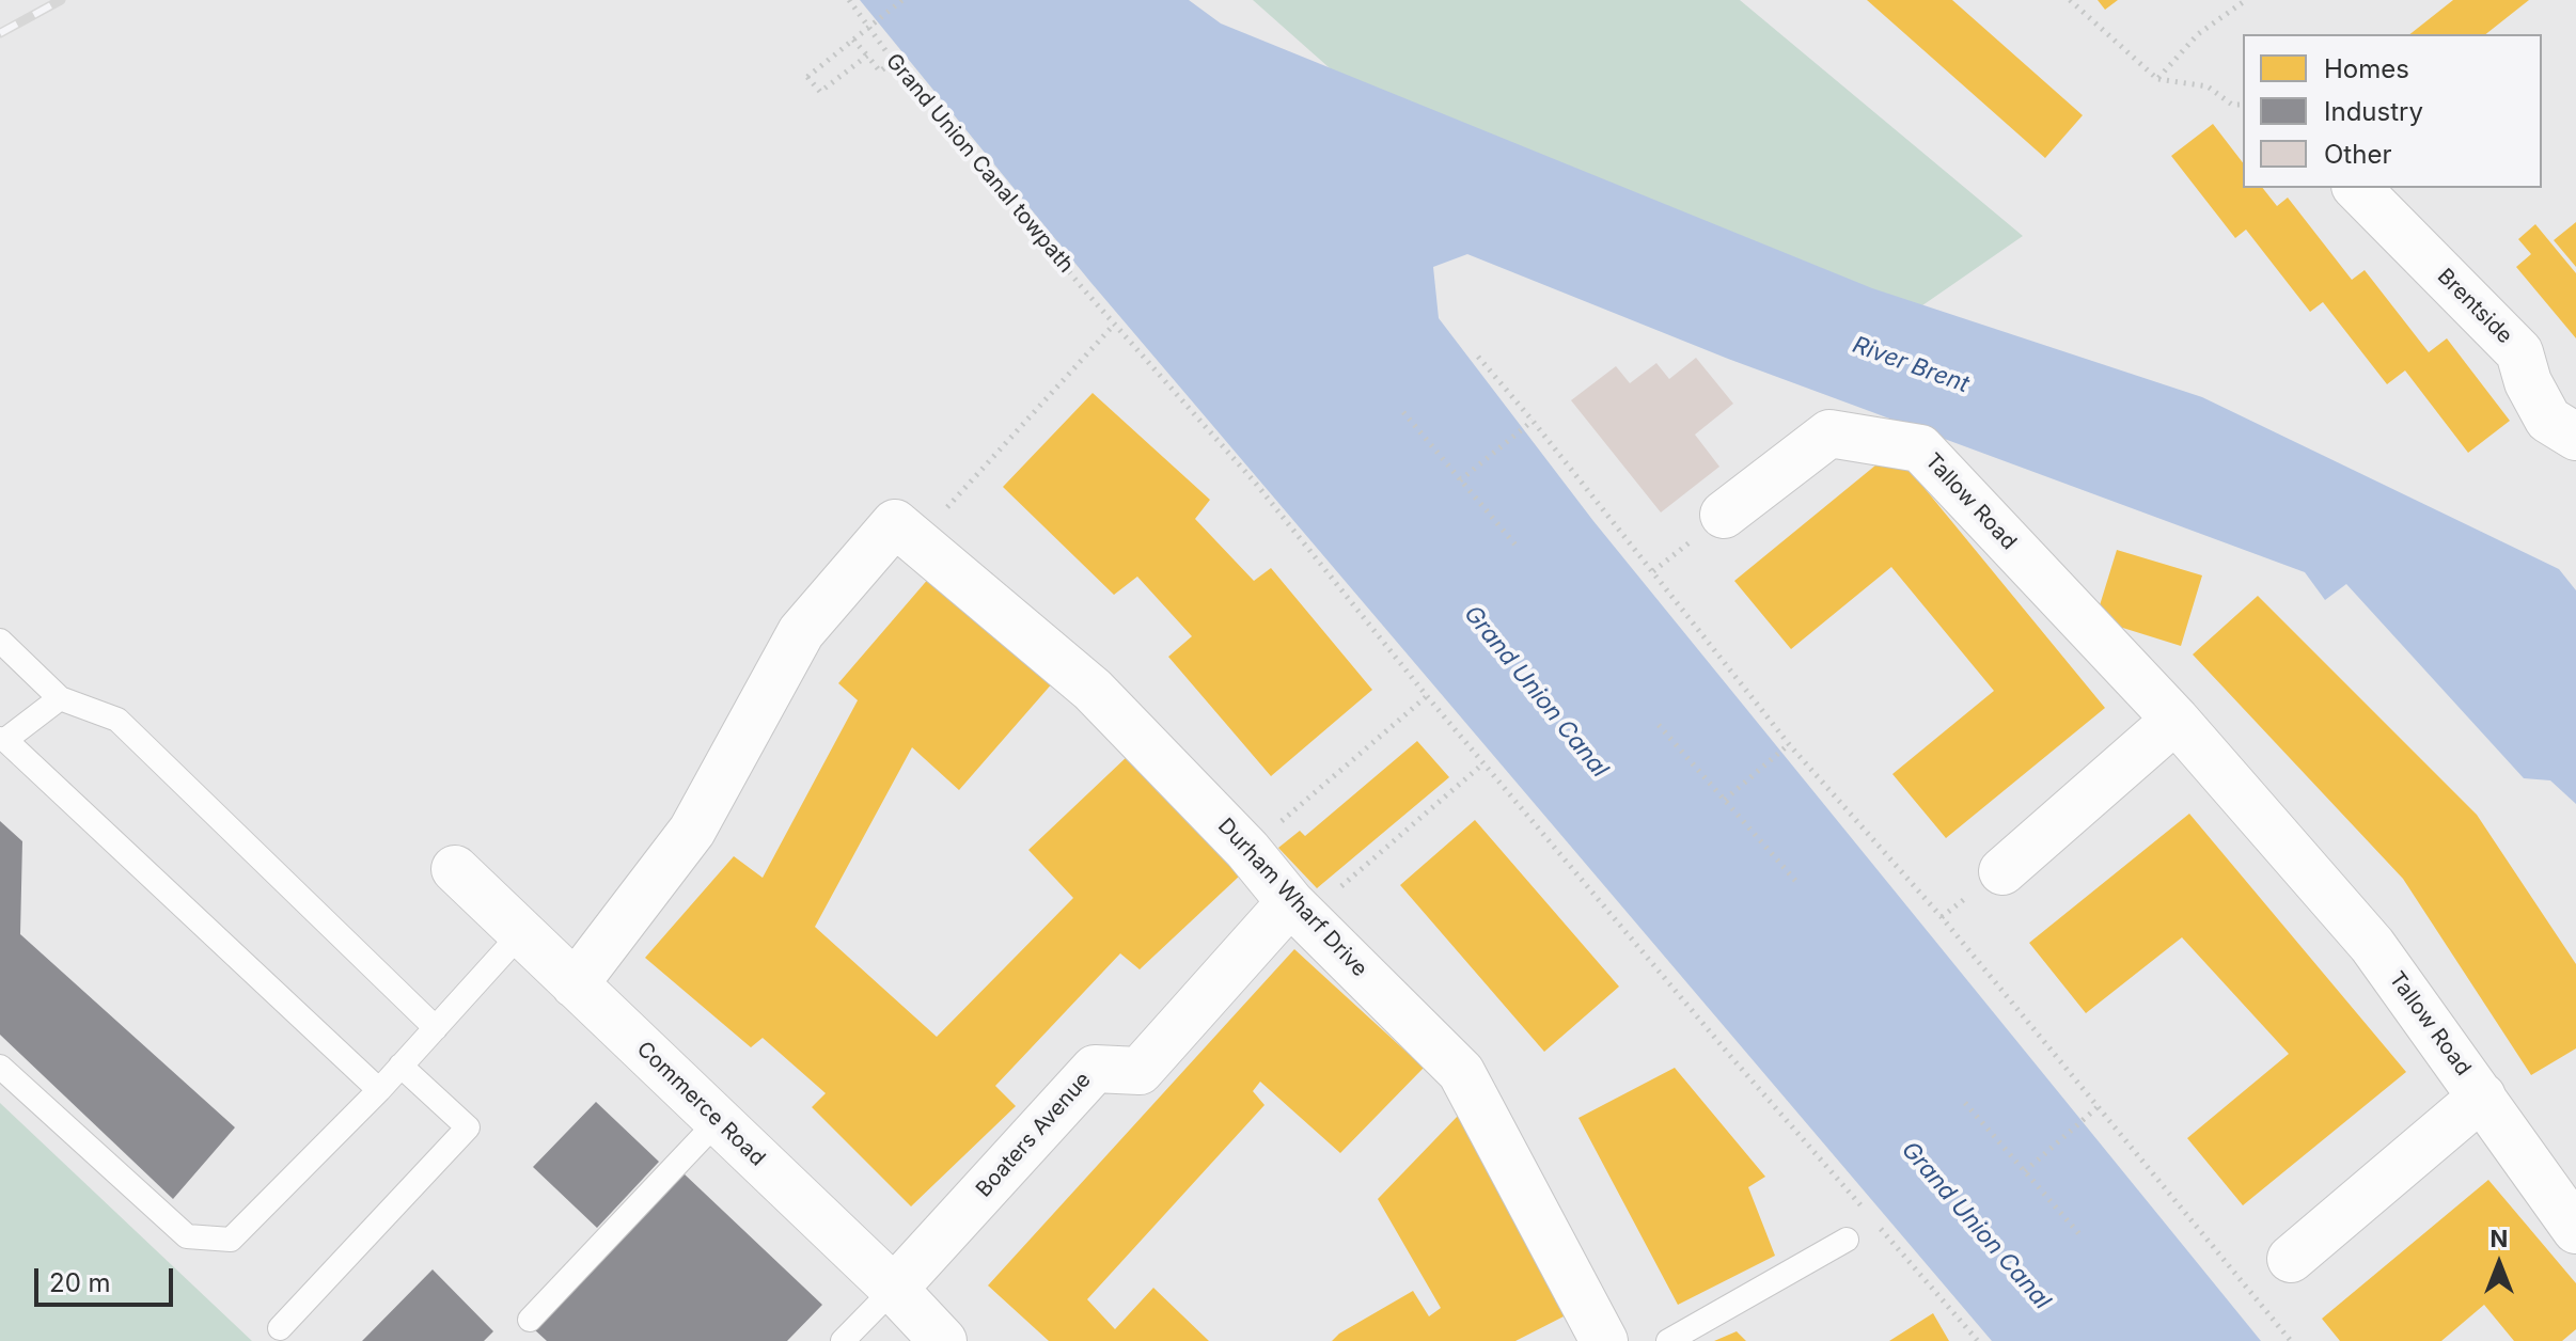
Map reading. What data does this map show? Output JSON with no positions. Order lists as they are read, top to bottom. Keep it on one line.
{"streets":{"street":["Brentside","Tallow Road","Durham Wharf Drive","Commerce Road","Boaters Avenue"],"path":["Grand Union Canal towpath"]},"crossings":[["Durham Wharf Drive","Boaters Avenue"],["Commerce Road","Boaters Avenue"]],"water":["River Brent","Grand Union Canal"],"legend":["Homes","Industry","Other"],"scale_bar":"20 m","north":"top"}
